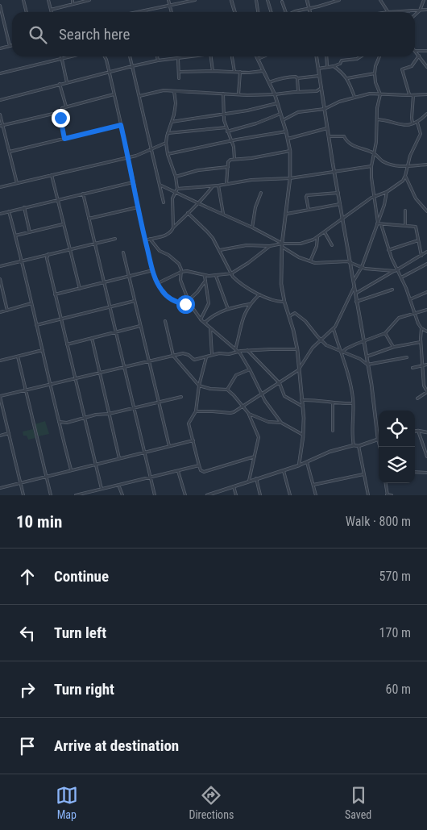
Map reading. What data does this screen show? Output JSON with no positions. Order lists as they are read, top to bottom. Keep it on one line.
{"page":{"search":"Search here","heading":["10 min","Walk · 800 m"],"list":[["Continue","570 m"],["Turn left","170 m"],["Turn right","60 m"],"Arrive at destination"],"nav":["Map","Directions","Saved"]}}
